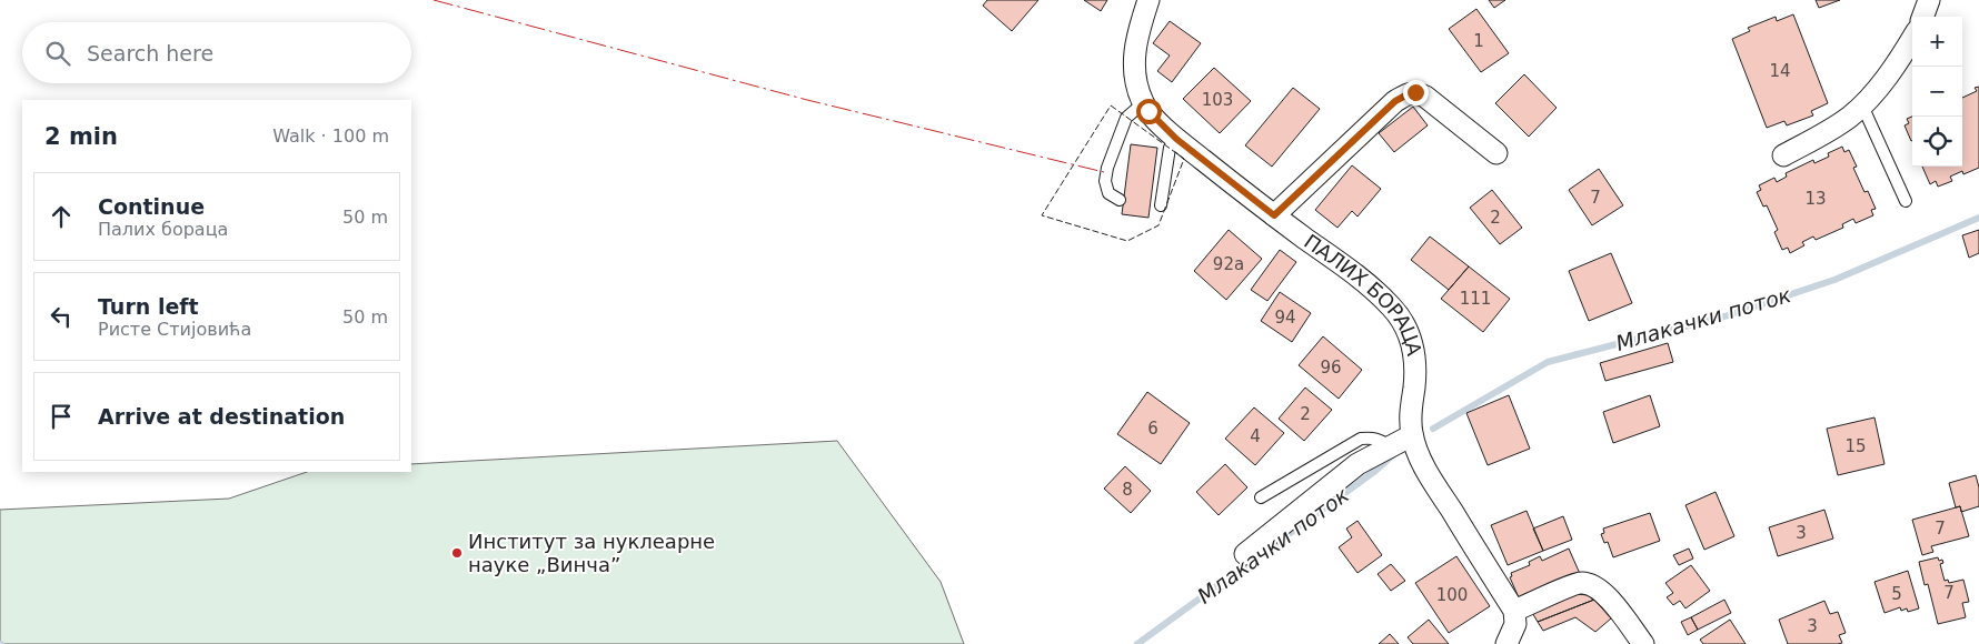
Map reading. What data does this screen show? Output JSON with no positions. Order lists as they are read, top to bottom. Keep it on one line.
{"streets":{"street":["ПАЛИХ БОРАЦА"]},"water":["Млакачки поток"],"places":["Институт за нуклеарне науке „Винча”"],"house_numbers":["1","14","103","7","13","2","92a","111","94","96","2","6","4","15","8","7","3","7","5","100","3"],"page":{"map_buttons":["+","−"],"search":"Search here","heading":["2 min","Walk · 100 m"],"list":[["Continue","Палих бораца","50 m"],["Turn left","Ристе Стијовића","50 m"],"Arrive at destination"]}}
